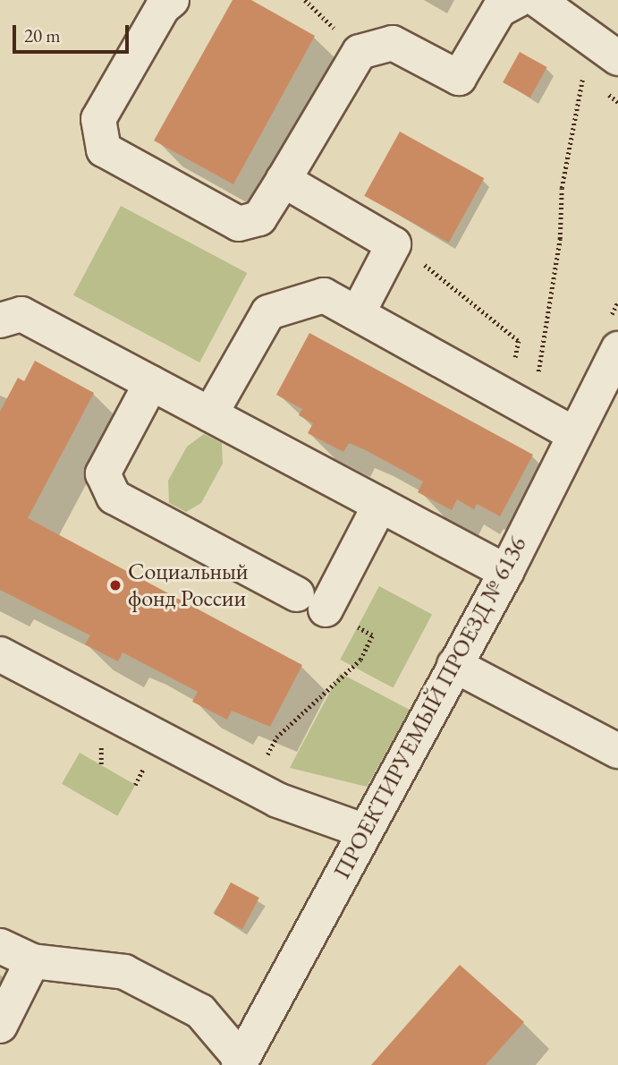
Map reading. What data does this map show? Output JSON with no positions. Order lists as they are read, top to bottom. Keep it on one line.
{"streets":{"street":["ПРОЕКТИРУЕМЫЙ ПРОЕЗД № 6136"]},"places":["Социальный фонд России"],"scale_bar":"20 m"}
